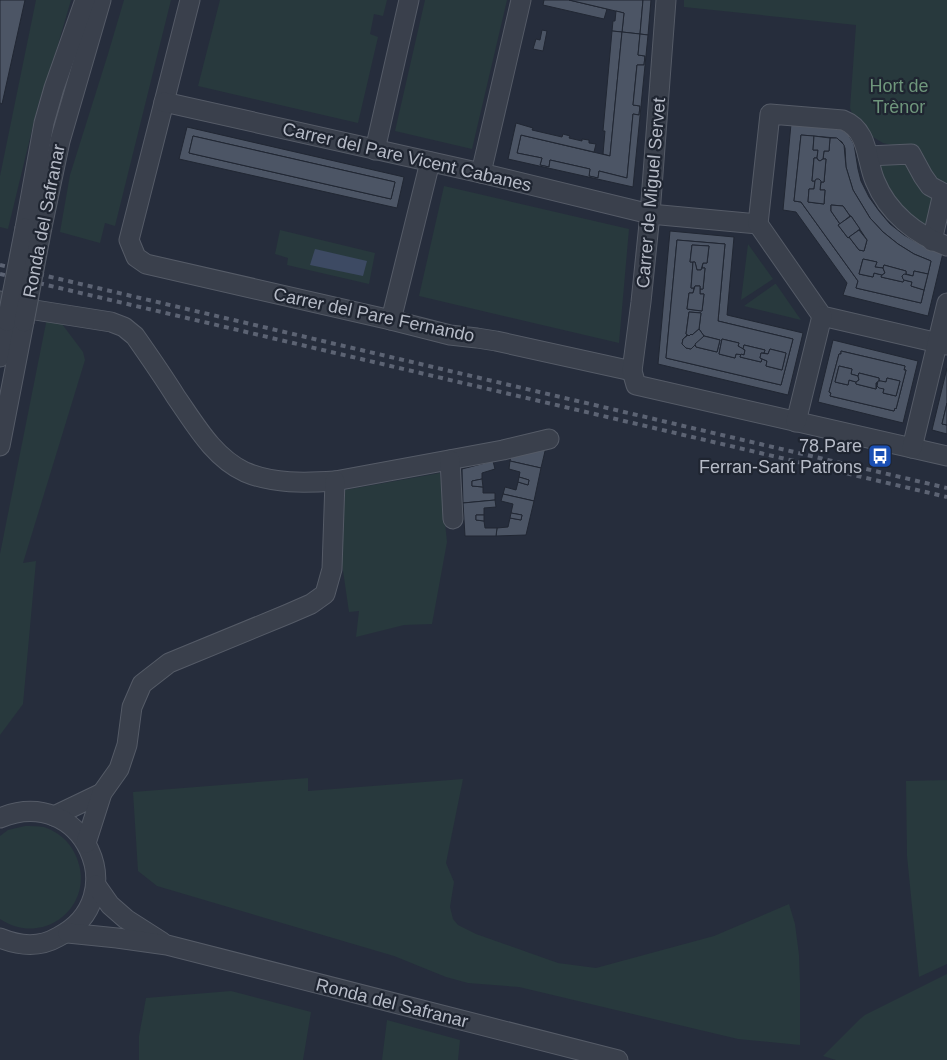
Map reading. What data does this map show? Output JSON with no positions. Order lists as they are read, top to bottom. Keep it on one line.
{"streets":{"street":["Carrer del Pare Vicent Cabanes","Carrer de Miguel Servet","Ronda del Safranar","Carrer del Pare Fernando"]},"crossings":[["Carrer del Pare Vicent Cabanes","Carrer de Miguel Servet"],["Carrer del Pare Vicent Cabanes","Carrer del Pare Fernando"],["Carrer de Miguel Servet","Carrer del Pare Fernando"]],"parks":["Hort de Trènor"],"places":{"bus stop":["78.Pare Ferran-Sant Patrons"]}}
